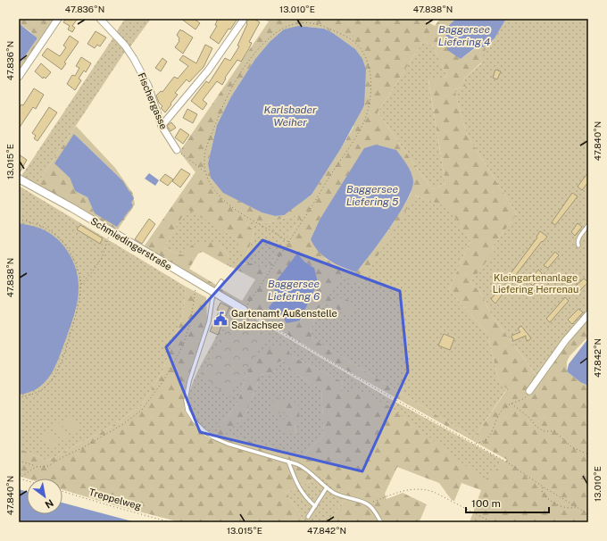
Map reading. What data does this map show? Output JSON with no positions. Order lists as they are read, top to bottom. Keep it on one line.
{"streets":{"street":["Fischergasse","Schmiedingerstraße"],"path":["Treppelweg"]},"water":["Baggersee Liefering 4","Karlsbader Weiher","Baggersee Liefering 5","Baggersee Liefering 6"],"parks":["Kleingartenanlage Liefering Herrenau"],"places":{"public building":["Gartenamt Außenstelle Salzachsee"]},"scale_bar":"100 m","north":"bottom right","coordinates":["47.836°N","13.010°E","47.838°N","47.840°N","13.015°E","47.842°N"]}
